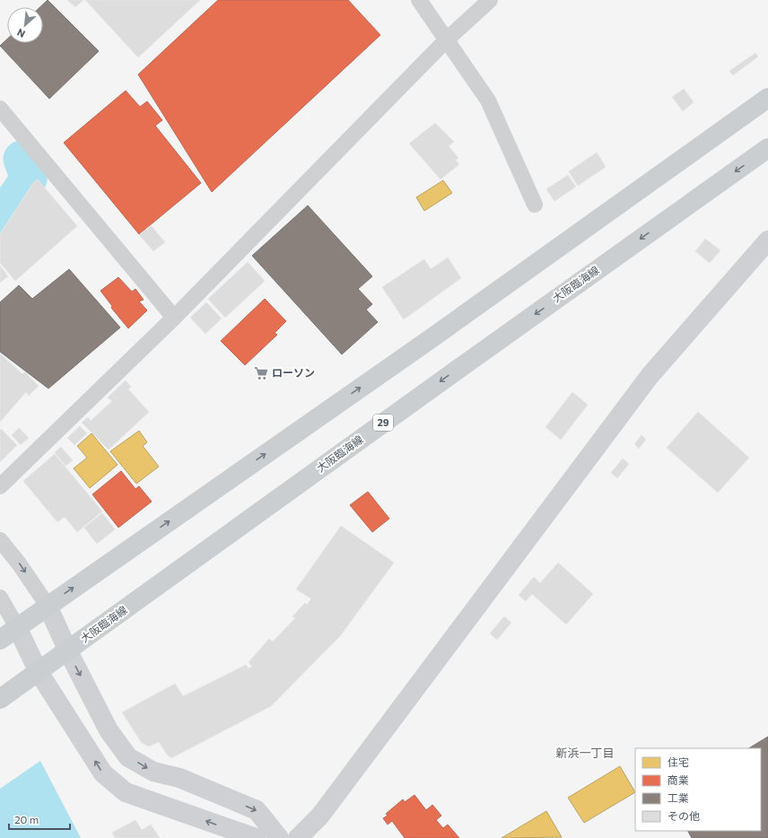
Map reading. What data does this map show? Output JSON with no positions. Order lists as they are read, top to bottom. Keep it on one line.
{"streets":{"main road":["大阪臨海線","29"]},"districts":["新浜一丁目"],"places":{"supermarket":["ローソン"]},"legend":["住宅","商業","工業","その他"],"scale_bar":"20 m","north":"bottom left"}
